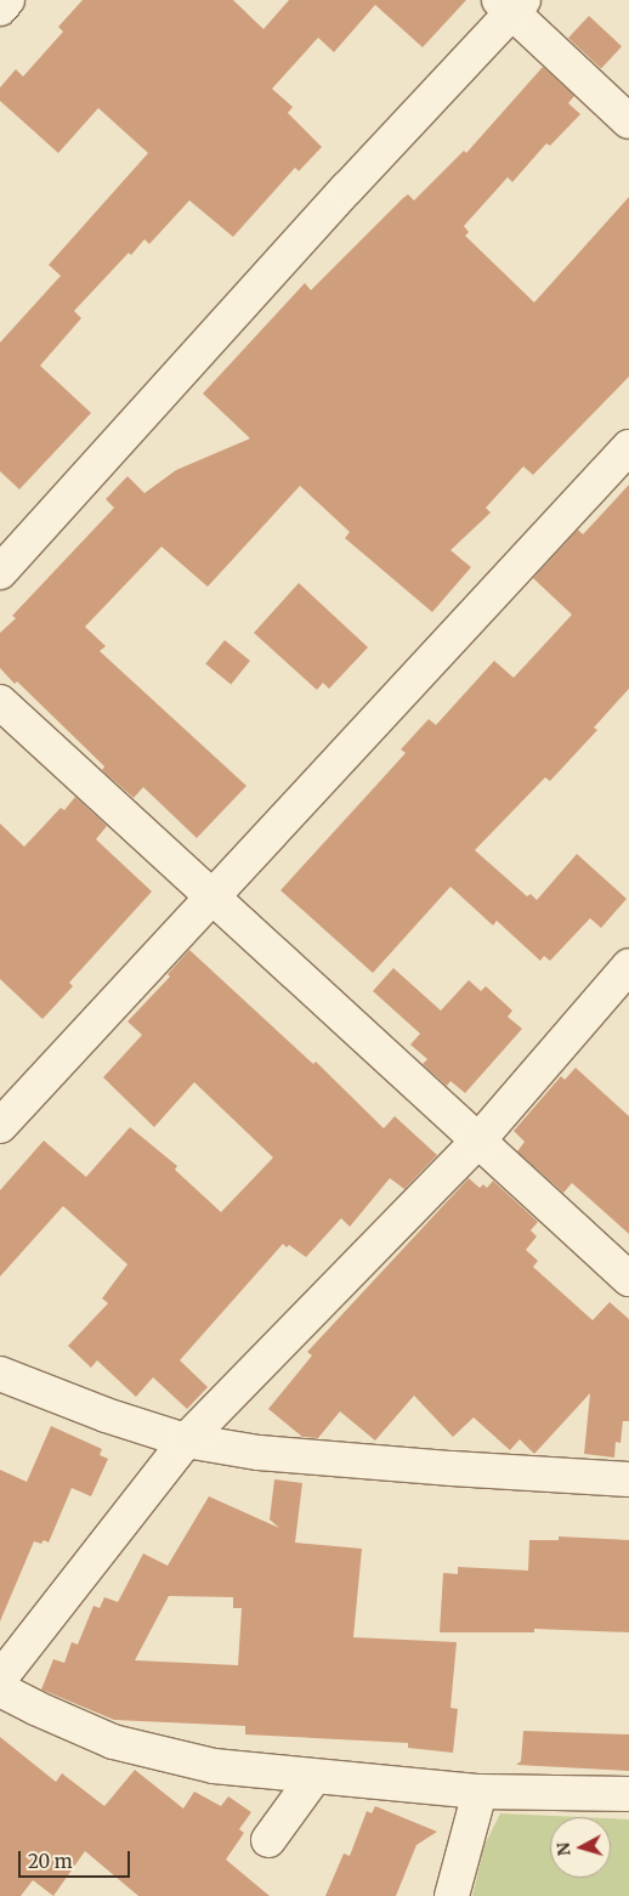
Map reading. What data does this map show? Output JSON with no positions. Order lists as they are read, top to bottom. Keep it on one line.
{"scale_bar":"20 m","north":"left"}
